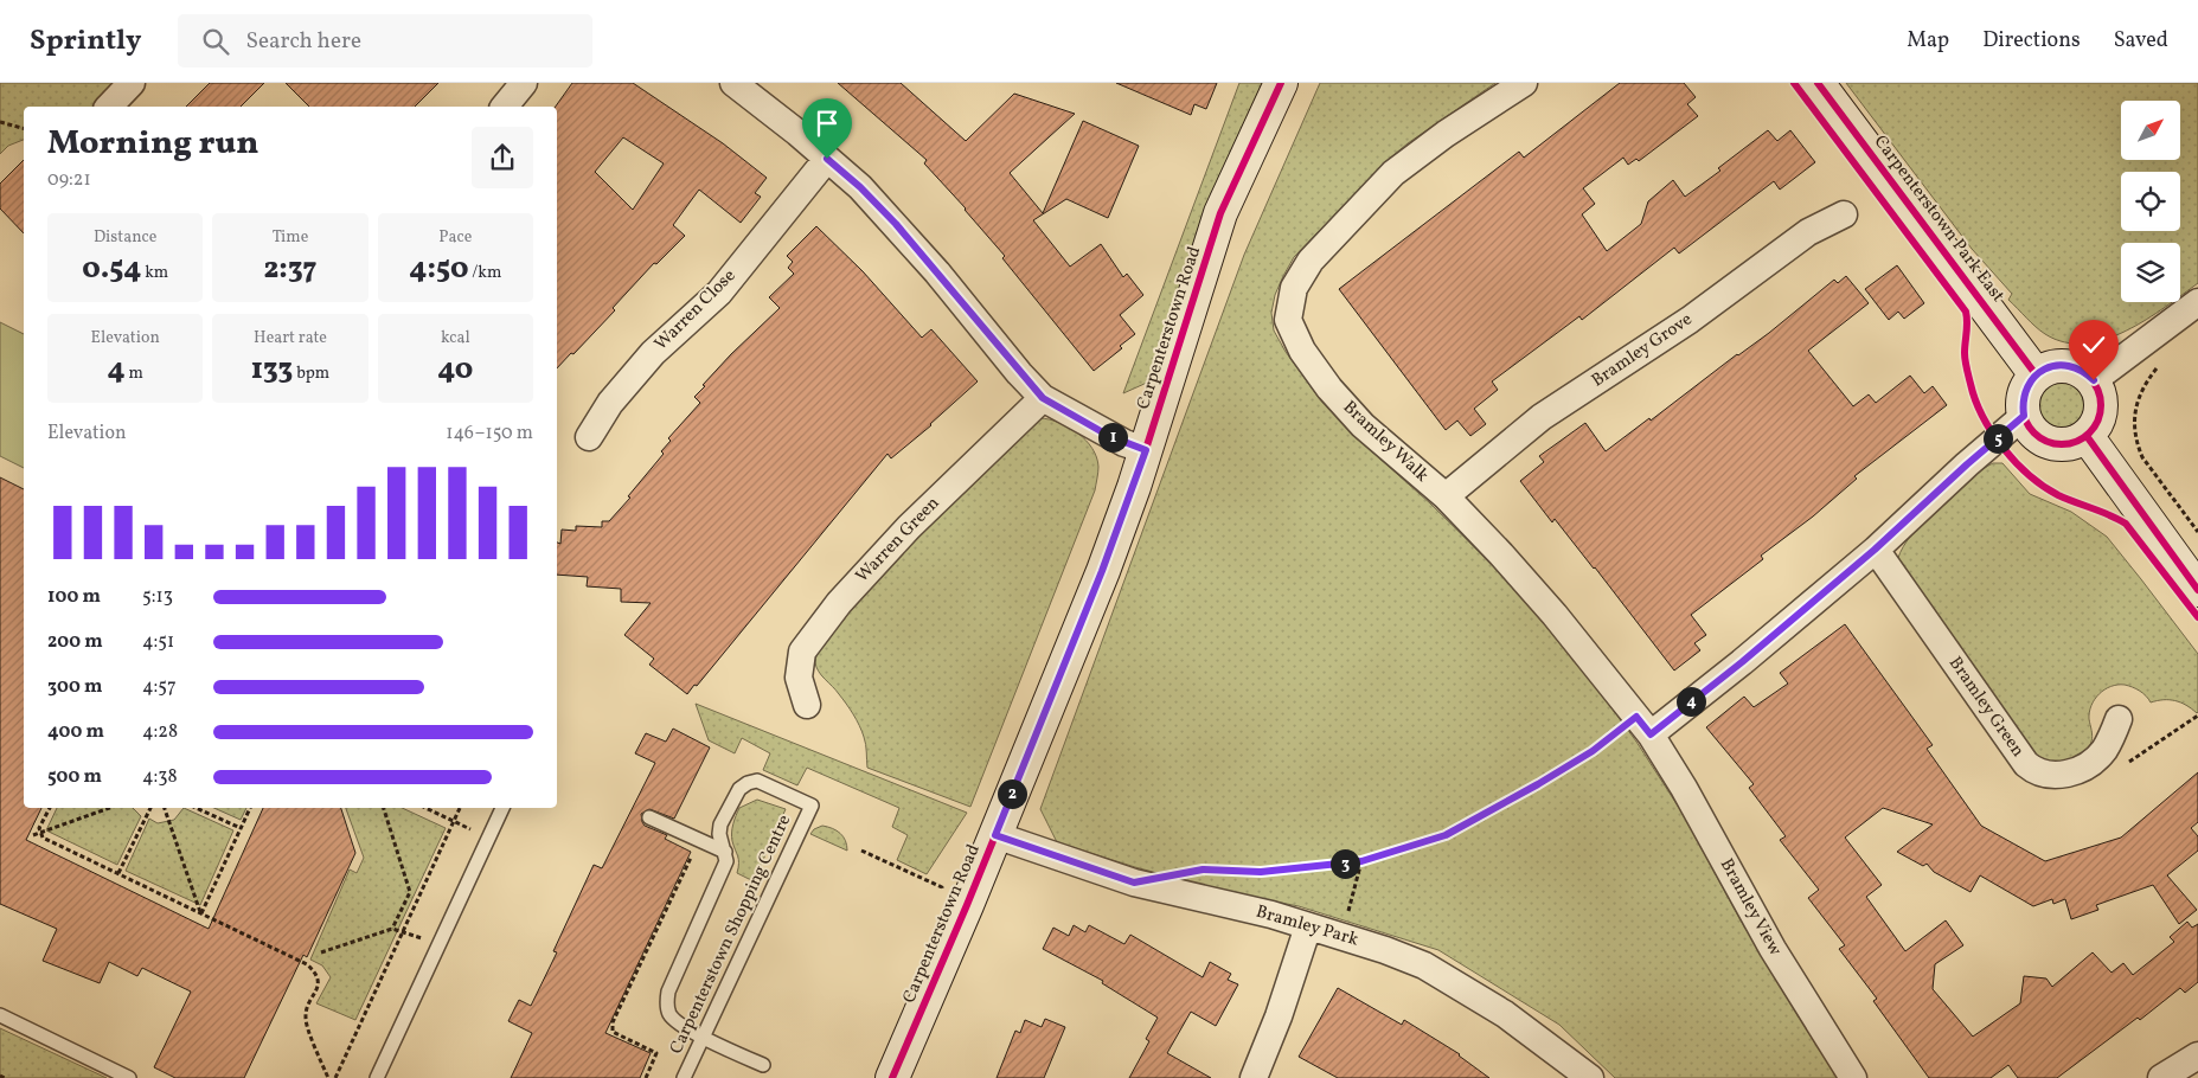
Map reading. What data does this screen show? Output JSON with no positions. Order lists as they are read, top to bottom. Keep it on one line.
{"streets":{"street":["Carpenterstown Park East","Warren Close","Carpenterstown Road","Bramley Grove","Bramley Walk","Warren Green","Bramley Green","Bramley View","Bramley Park"],"lane":["Carpenterstown Shopping Centre"]},"crossings":[["Carpenterstown Road","Bramley Park"],["Bramley Grove","Bramley Walk"],["Bramley Walk","Bramley View"]],"north":"top right","page":{"header":"Sprintly","search":"Search here","nav":["Map","Directions","Saved"],"heading":["Morning run","09:21"],"stats":[["Distance","0.54 km"],["Time","2:37"],["Pace","4:50 /km"],["Elevation","4 m"],["Heart rate","133 bpm"],["kcal","40"]],"chart":["Elevation","146–150 m"],"pins":["1","5","4","2","3"],"list":[{"name":"100 m","note":"5:13"},{"name":"200 m","note":"4:51"},{"name":"300 m","note":"4:57"},{"name":"400 m","note":"4:28"},{"name":"500 m","note":"4:38"}]}}
